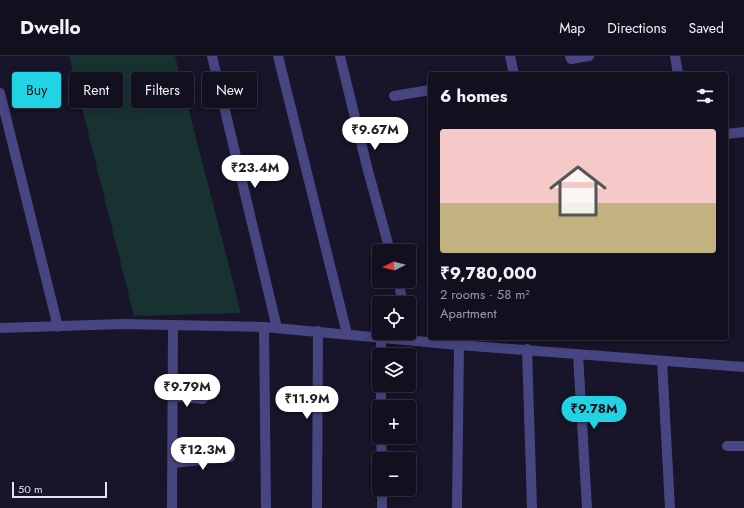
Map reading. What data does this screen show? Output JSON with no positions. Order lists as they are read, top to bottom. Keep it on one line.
{"scale_bar":"50 m","north":"left","page":{"header":"Dwello","nav":["Map","Directions","Saved"],"chip":["Buy","Rent","Filters","New"],"heading":"6 homes","price":["₹9.67M","₹23.4M","₹9.79M","₹11.9M","₹9.78M","₹12.3M"],"list":[{"name":"₹9,780,000","note":"2 rooms · 58 m² · Apartment"}],"map_buttons":["+","−"],"scale":"50 m"}}
